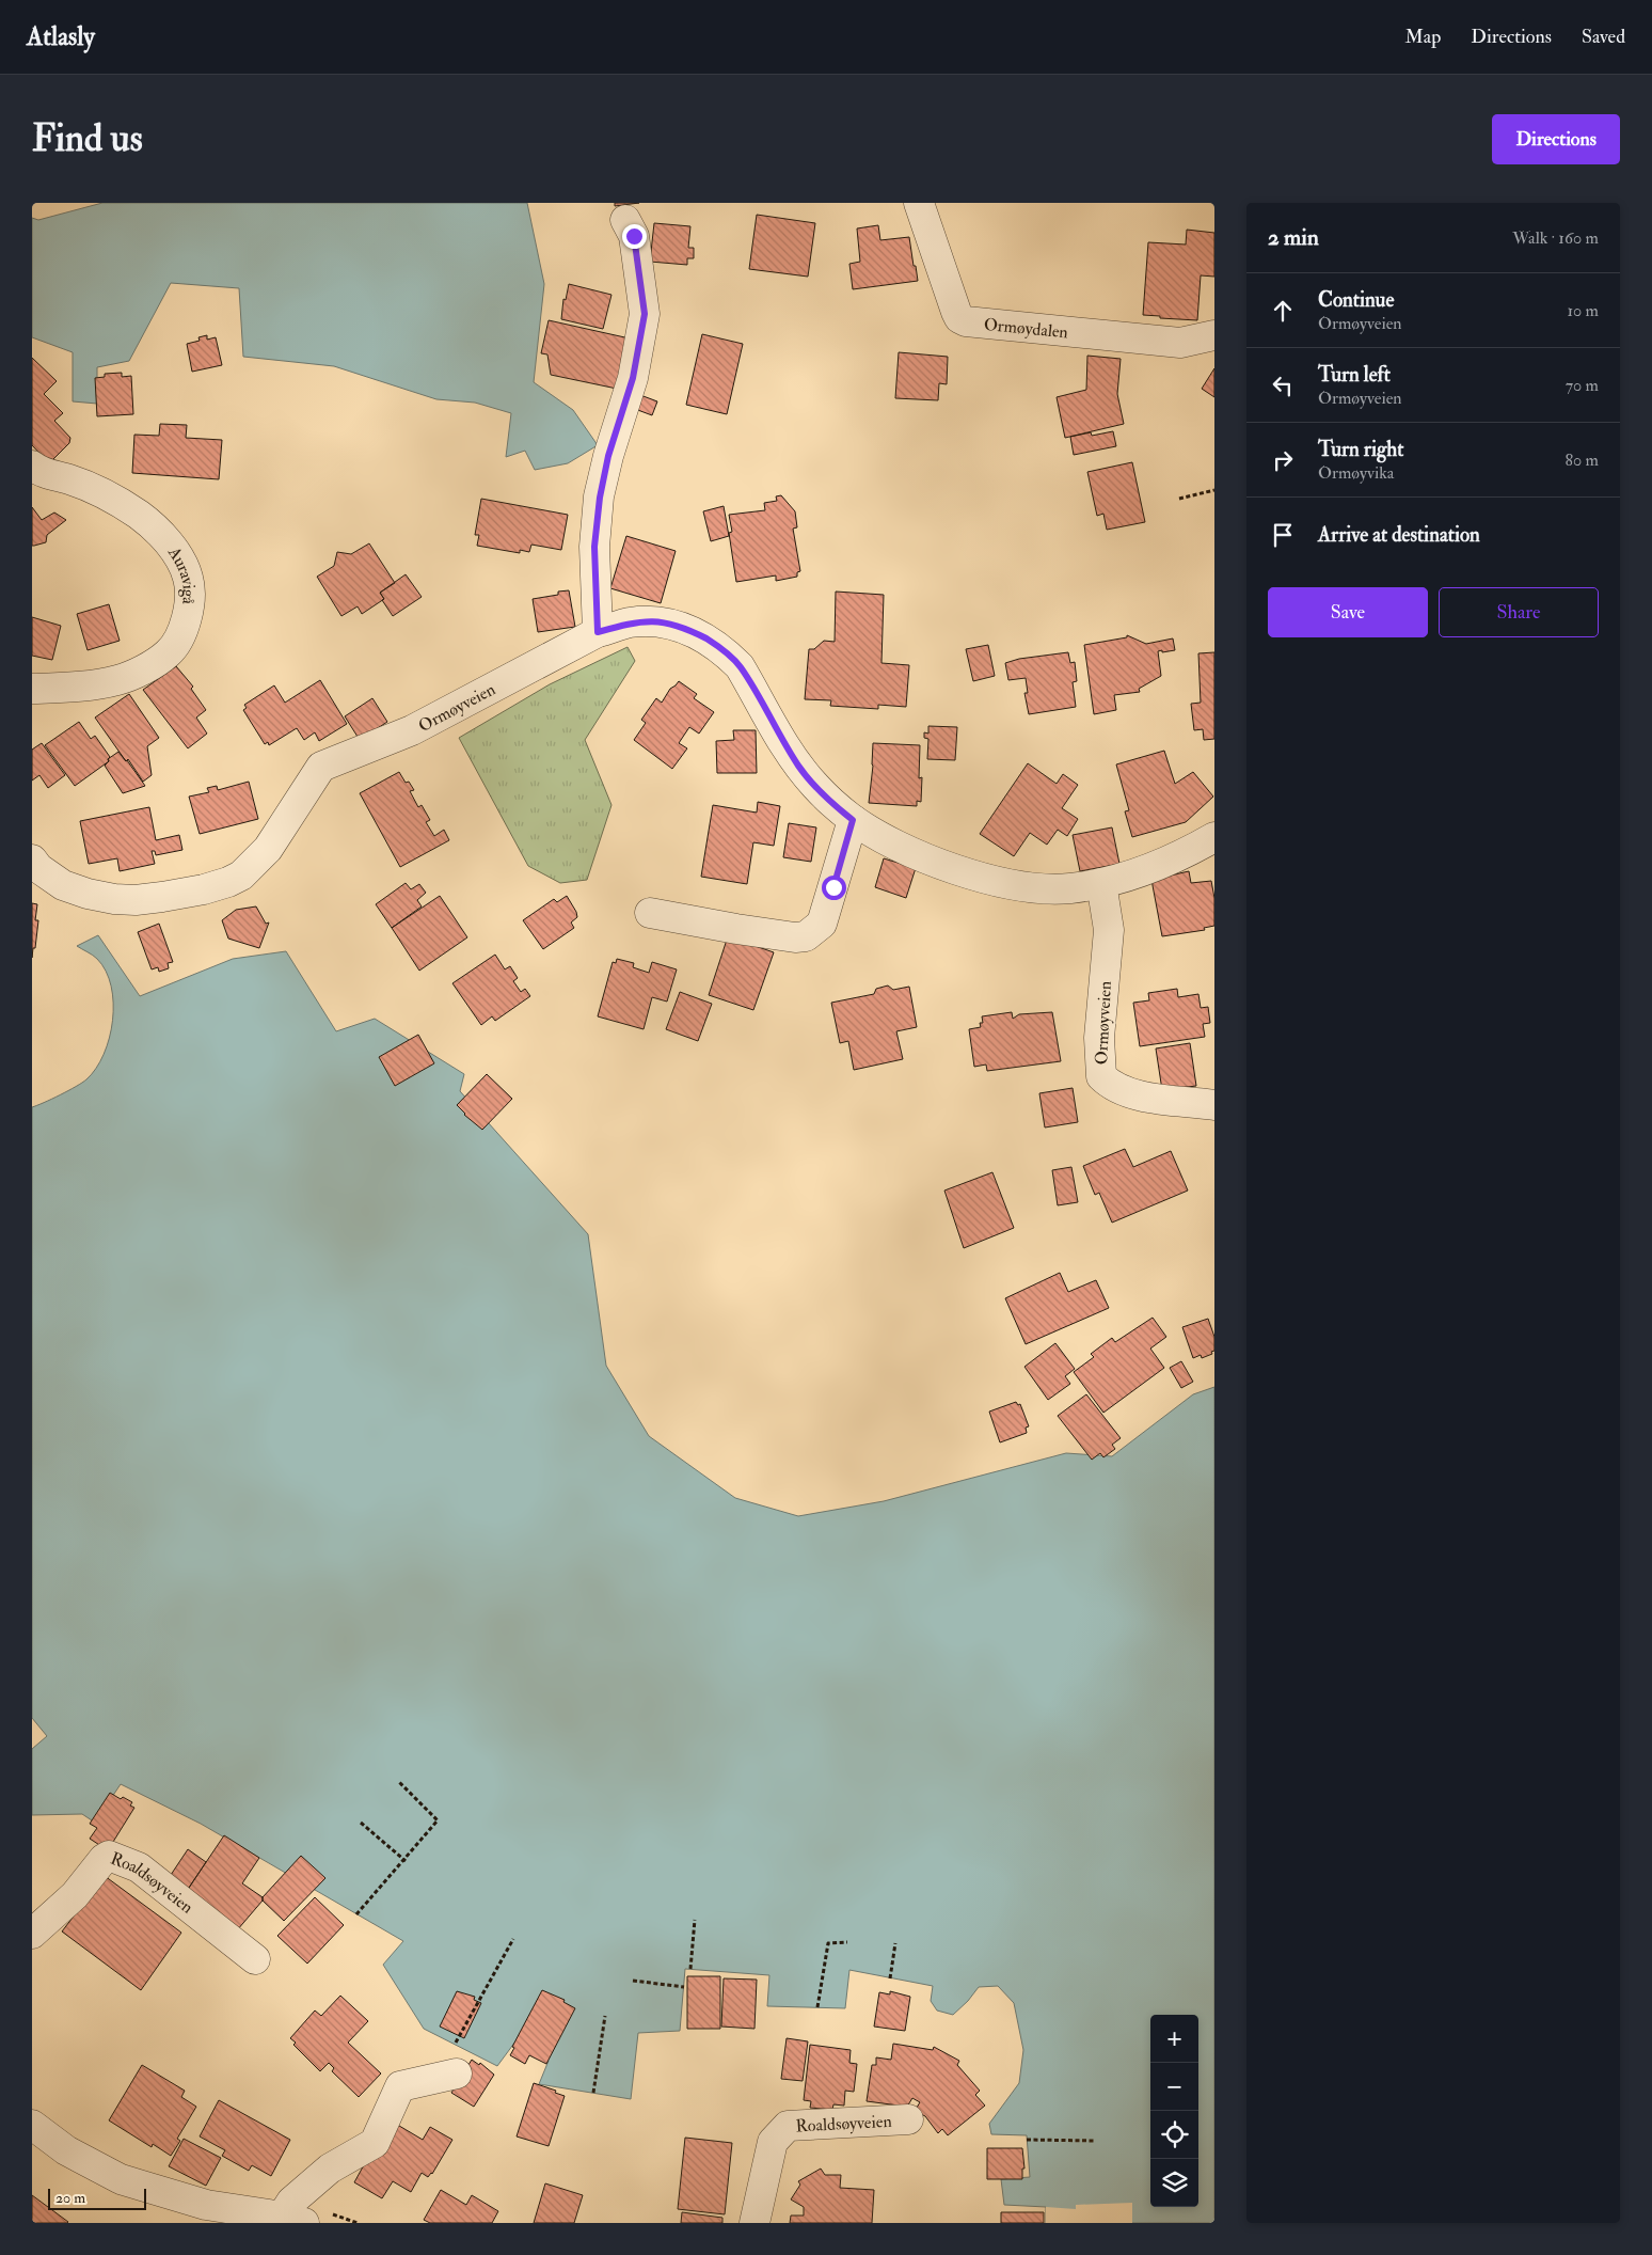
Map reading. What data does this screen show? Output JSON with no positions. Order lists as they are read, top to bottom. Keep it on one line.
{"streets":{"street":["Ormøydalen","Auravigå","Ormøyveien","Roaldsøyveien"]},"scale_bar":"20 m","page":{"header":"Atlasly","nav":["Map","Directions","Saved"],"buttons":["Directions",["Save","Share"]],"title":"Find us","heading":["2 min","Walk · 160 m"],"list":[["Continue","Ormøyveien","10 m"],["Turn left","Ormøyveien","70 m"],["Turn right","Ormøyvika","80 m"],"Arrive at destination"],"map_buttons":["+","−"],"scale":"20 m"}}
